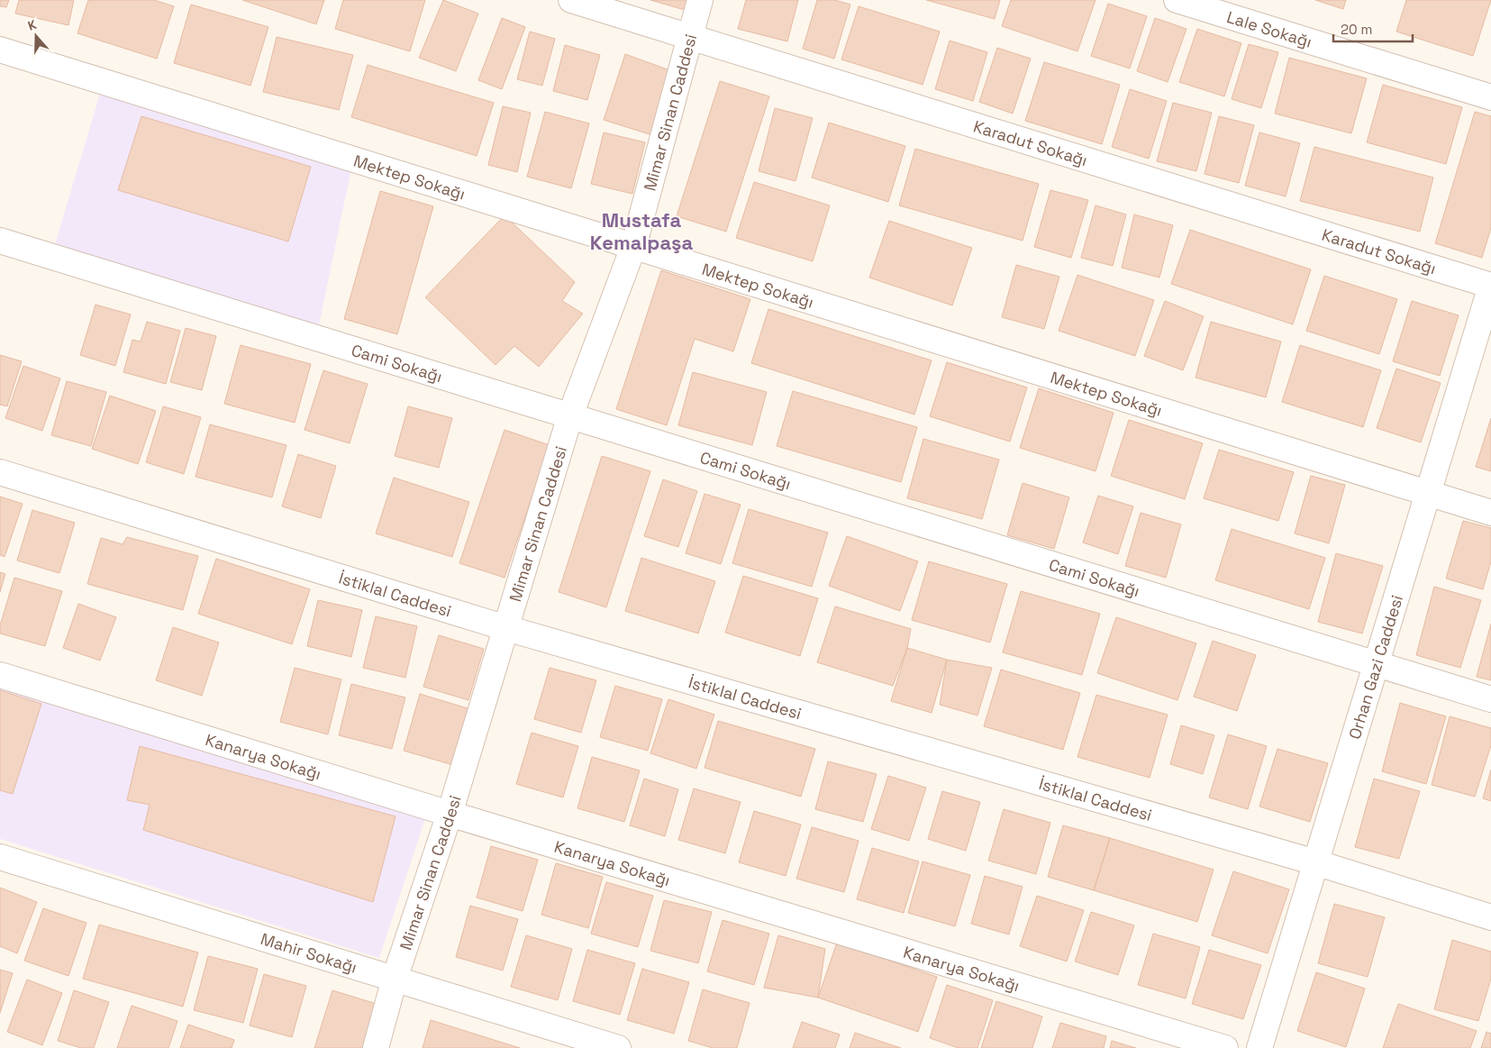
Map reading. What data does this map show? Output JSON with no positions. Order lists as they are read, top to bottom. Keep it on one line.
{"streets":{"street":["Lale Sokağı","Mimar Sinan Caddesi","Karadut Sokağı","Mektep Sokağı","Cami Sokağı","İstiklal Caddesi","Orhan Gazi Caddesi","Kanarya Sokağı","Mahir Sokağı"]},"crossings":[["Mimar Sinan Caddesi","Karadut Sokağı"],["Mimar Sinan Caddesi","Mektep Sokağı"],["Mimar Sinan Caddesi","Cami Sokağı"],["Mimar Sinan Caddesi","İstiklal Caddesi"],["Mimar Sinan Caddesi","Kanarya Sokağı"],["Mimar Sinan Caddesi","Mahir Sokağı"],["Karadut Sokağı","Orhan Gazi Caddesi"],["Mektep Sokağı","Orhan Gazi Caddesi"],["Cami Sokağı","Orhan Gazi Caddesi"],["İstiklal Caddesi","Orhan Gazi Caddesi"]],"districts":["Mustafa Kemalpaşa"],"scale_bar":"20 m","north":"top"}
